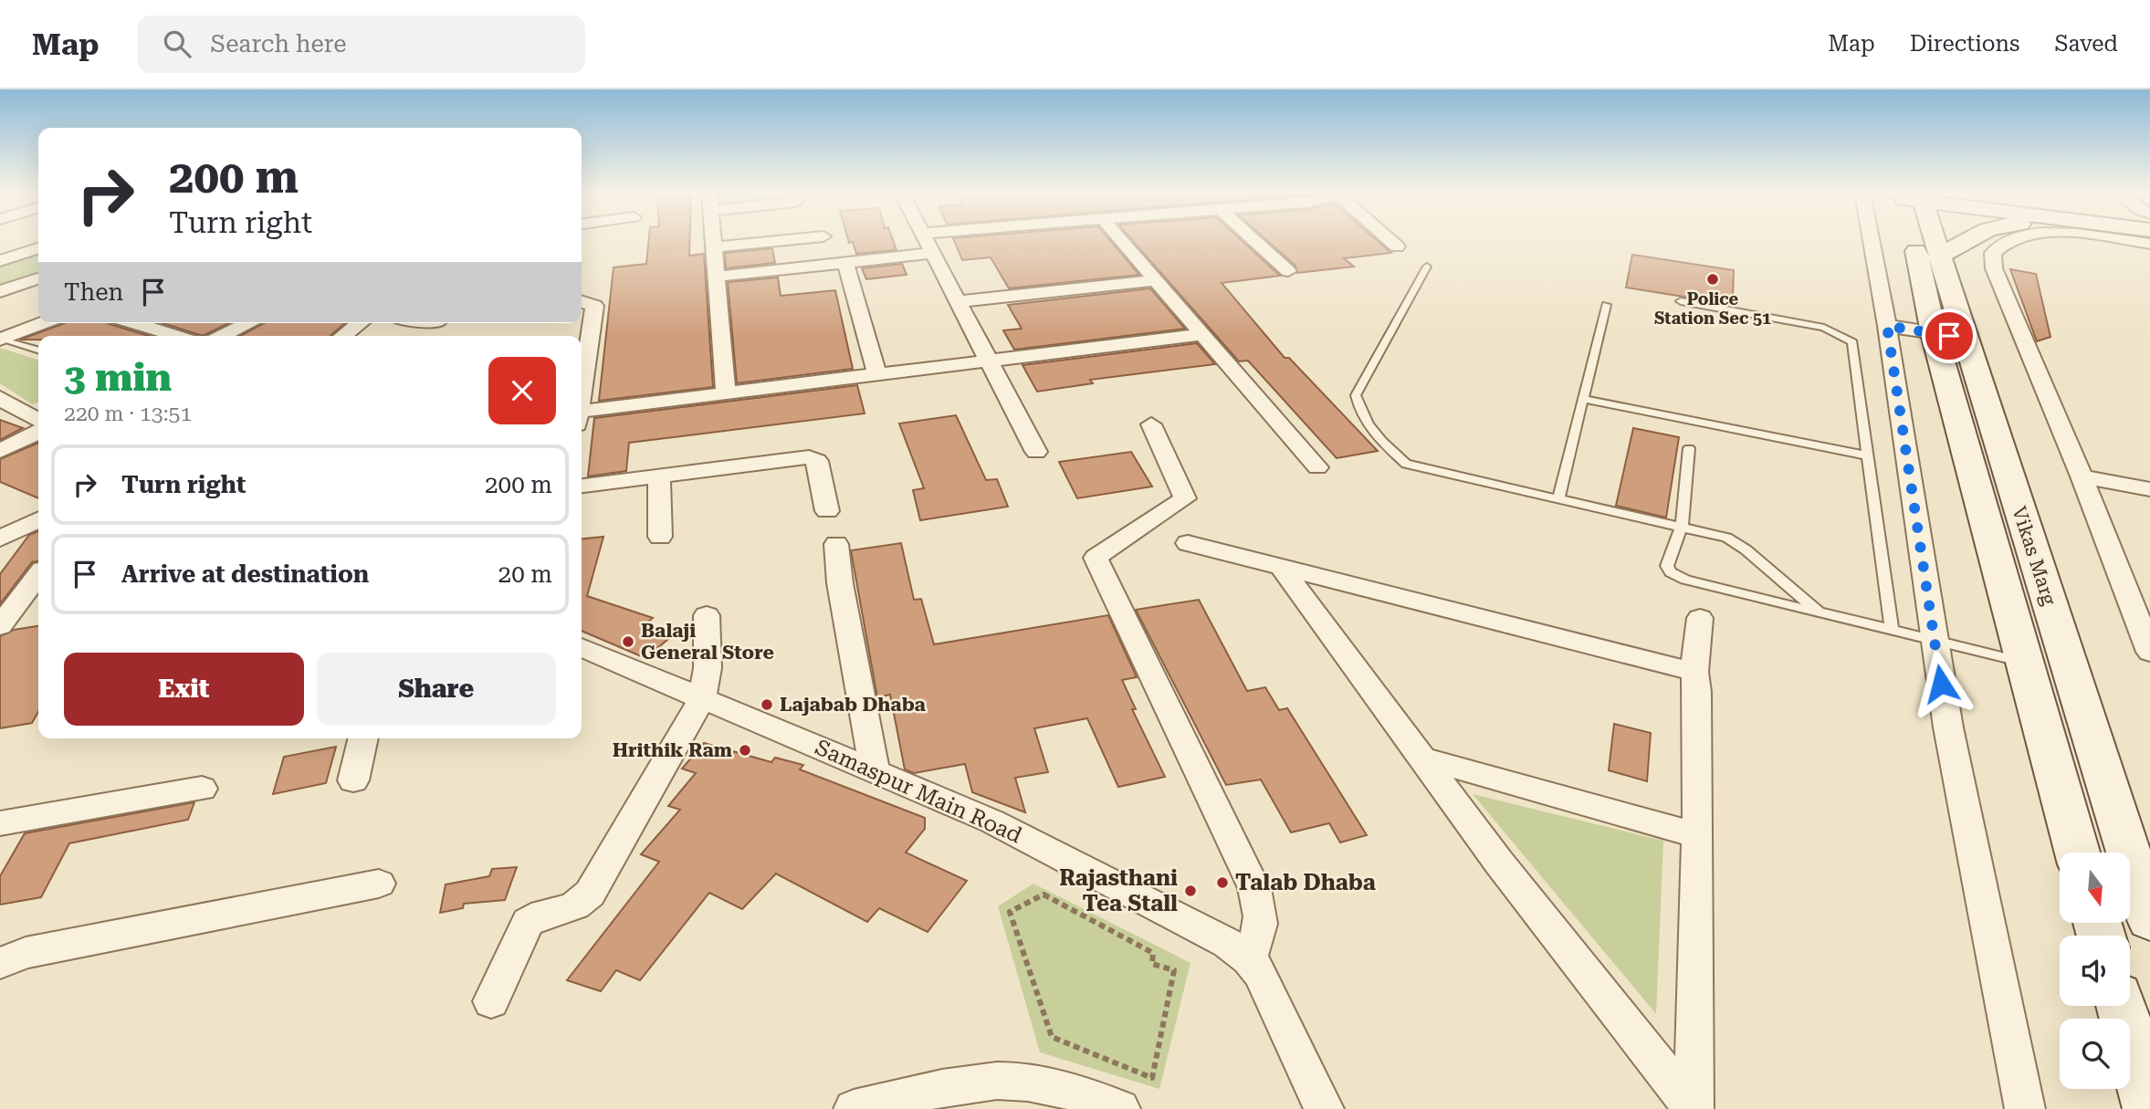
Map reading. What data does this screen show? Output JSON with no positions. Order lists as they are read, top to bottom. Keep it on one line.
{"streets":{"main road":["Vikas Marg"],"street":["Samaspur Main Road"]},"places":["Police Station Sec 51","Balaji General Store","Lajabab Dhaba","Hrithik Ram","Talab Dhaba","Rajasthani Tea Stall"],"north":"bottom","page":{"header":"Map","search":"Search here","nav":["Map","Directions","Saved"],"turn":["200 m","Turn right"],"then":"Then","heading":["3 min","220 m · 13:51"],"list":[{"name":"Turn right","value":"200 m"},{"name":"Arrive at destination","value":"20 m"}],"buttons":["Exit","Share"]}}
